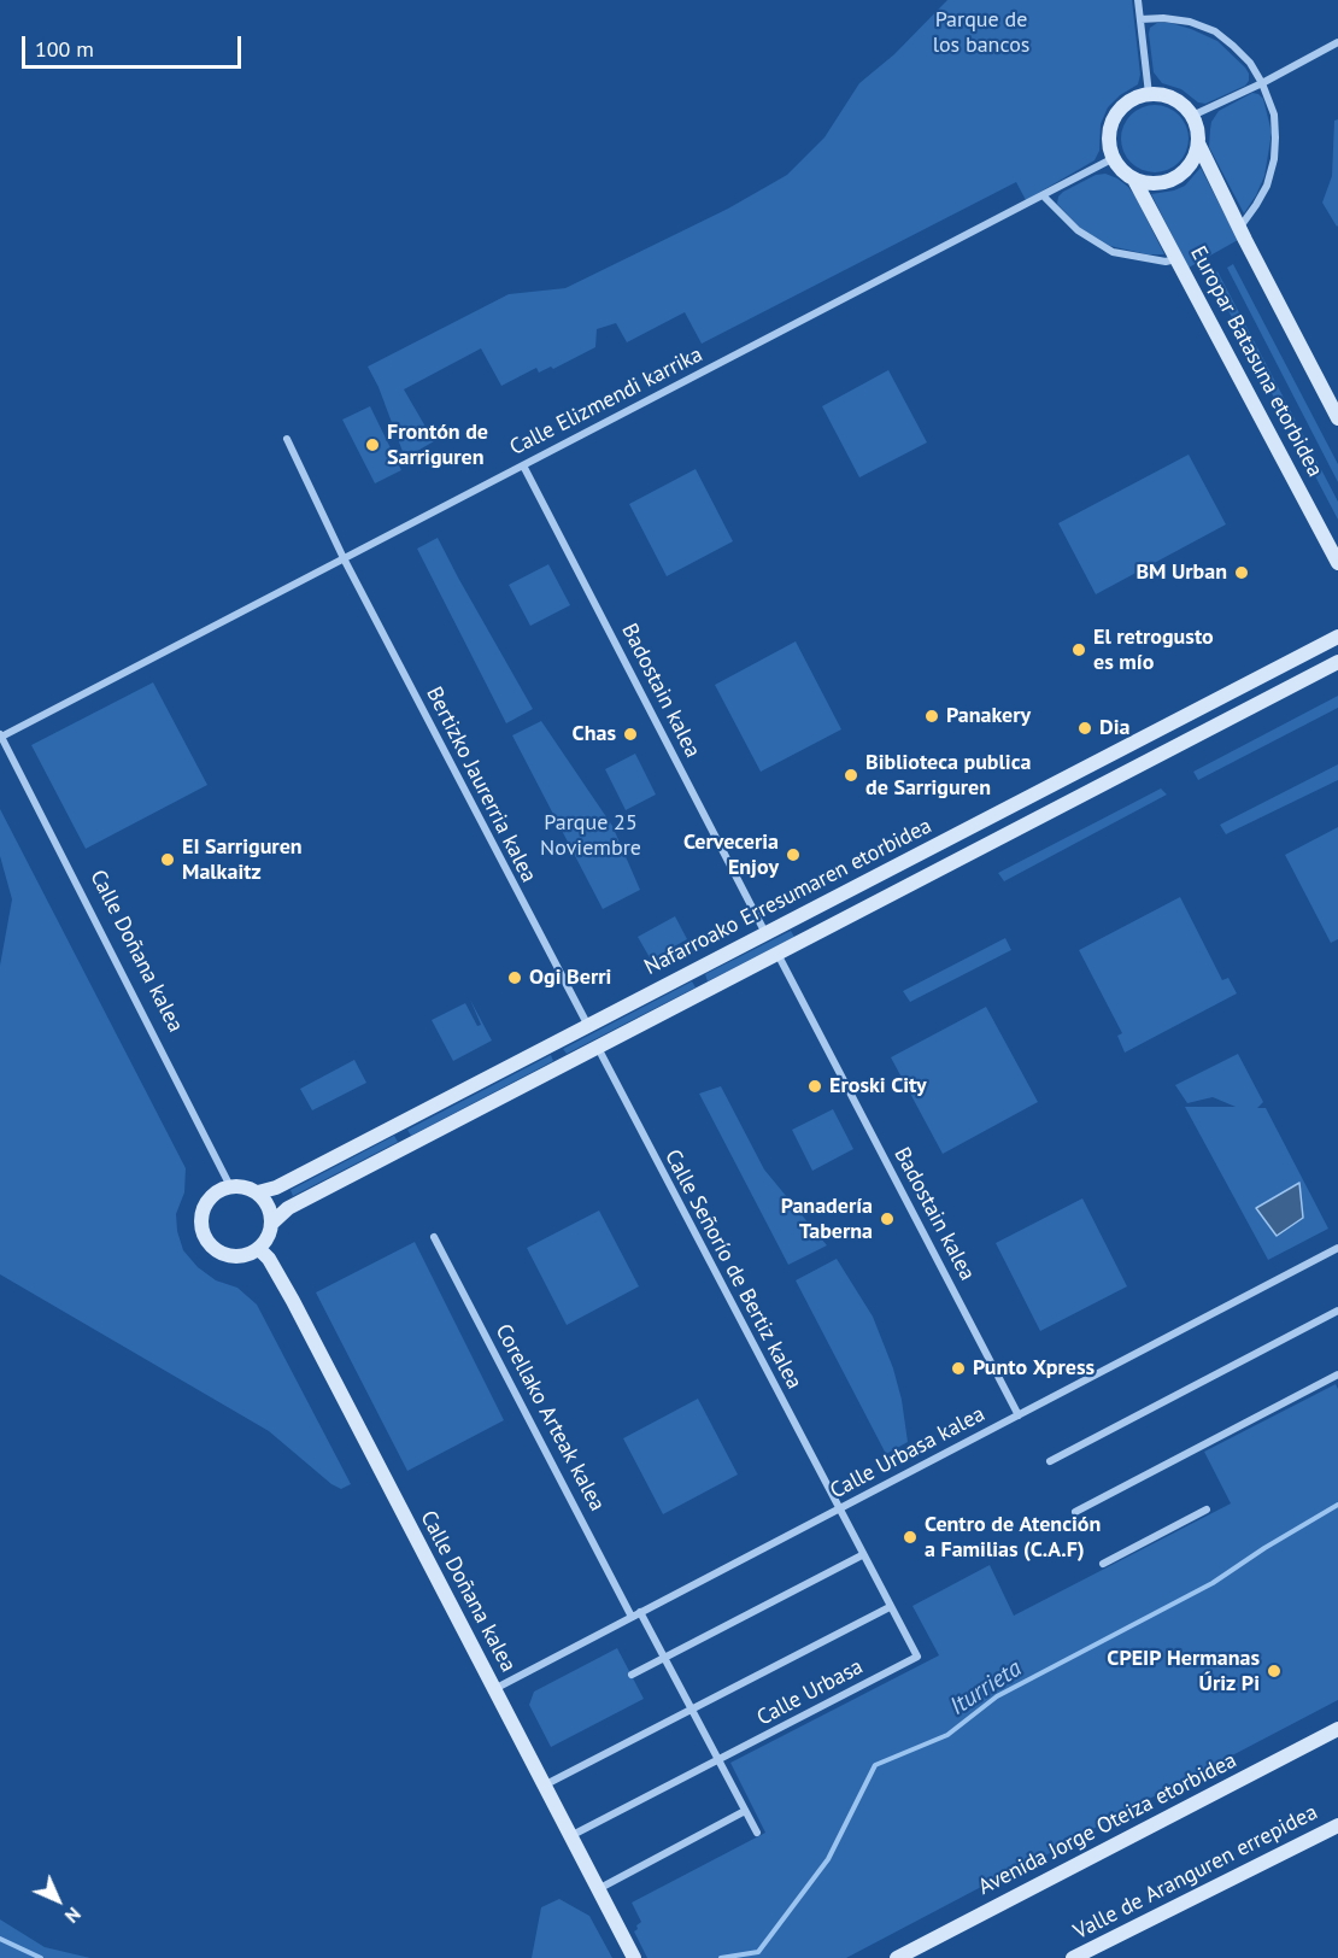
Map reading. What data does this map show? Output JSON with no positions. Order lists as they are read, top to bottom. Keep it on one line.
{"streets":{"street":["Europar Batasuna etorbidea","Calle Elizmendi karrika","Badostain kalea","Bertizko Jaurerria kalea","Nafarroako Erresumaren etorbidea","Calle Doñana kalea","Calle Señorío de Bertiz kalea","Corellako Arteak kalea","Calle Urbasa kalea","Calle Urbasa","Avenida Jorge Oteiza etorbidea","Valle de Aranguren errepidea"]},"crossings":[["Europar Batasuna etorbidea","Calle Elizmendi karrika"],["Calle Elizmendi karrika","Badostain kalea"],["Calle Elizmendi karrika","Bertizko Jaurerria kalea"],["Calle Elizmendi karrika","Calle Doñana kalea"],["Badostain kalea","Nafarroako Erresumaren etorbidea"],["Badostain kalea","Calle Urbasa kalea"],["Bertizko Jaurerria kalea","Nafarroako Erresumaren etorbidea"],["Nafarroako Erresumaren etorbidea","Calle Doñana kalea"],["Nafarroako Erresumaren etorbidea","Calle Señorío de Bertiz kalea"],["Calle Doñana kalea","Calle Urbasa kalea"],["Calle Doñana kalea","Calle Urbasa"],["Calle Señorío de Bertiz kalea","Calle Urbasa kalea"],["Corellako Arteak kalea","Calle Urbasa kalea"]],"water":["Iturrieta"],"parks":["Parque de los bancos","Parque 25 Noviembre"],"places":["Frontón de Sarriguren","BM Urban","El retrogusto es mío","Panakery","Dia","Chas","Biblioteca publica de Sarriguren","Cerveceria Enjoy","EI Sarriguren Malkaitz","Ogi Berri","Eroski City","Panadería Taberna","Punto Xpress","Centro de Atención a Familias (C.A.F)","CPEIP Hermanas Úriz Pi"],"scale_bar":"100 m","north":"bottom right"}
